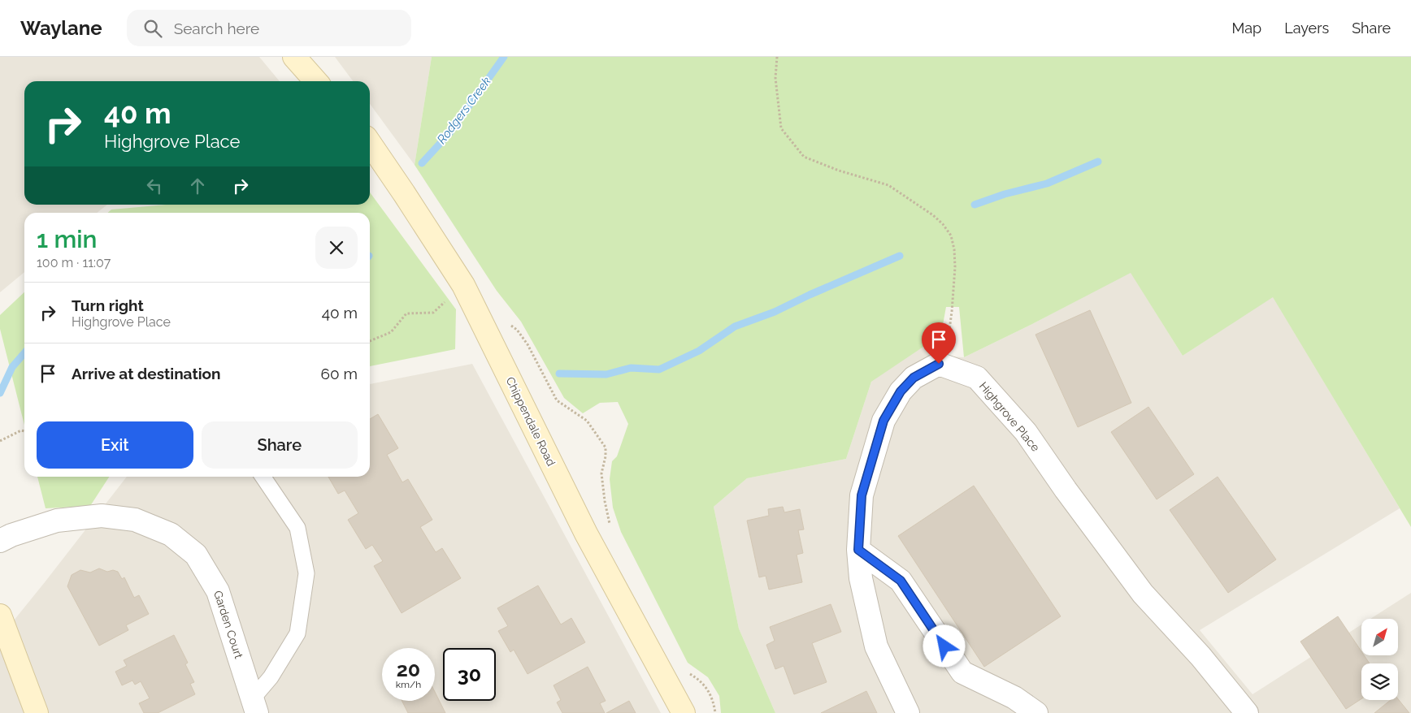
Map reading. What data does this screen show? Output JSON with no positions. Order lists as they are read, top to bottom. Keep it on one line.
{"streets":{"street":["Highgrove Place","Chippendale Road","Garden Court"]},"water":["Rodgers Creek"],"north":"top right","page":{"header":"Waylane","search":"Search here","nav":["Map","Layers","Share"],"turn":["40 m","Highgrove Place"],"heading":["1 min","100 m · 11:07"],"list":[{"name":"Turn right","note":"Highgrove Place","value":"40 m"},{"name":"Arrive at destination","value":"60 m"}],"buttons":["Exit","Share"],"speed":"20 km/h","limit":"30"}}
